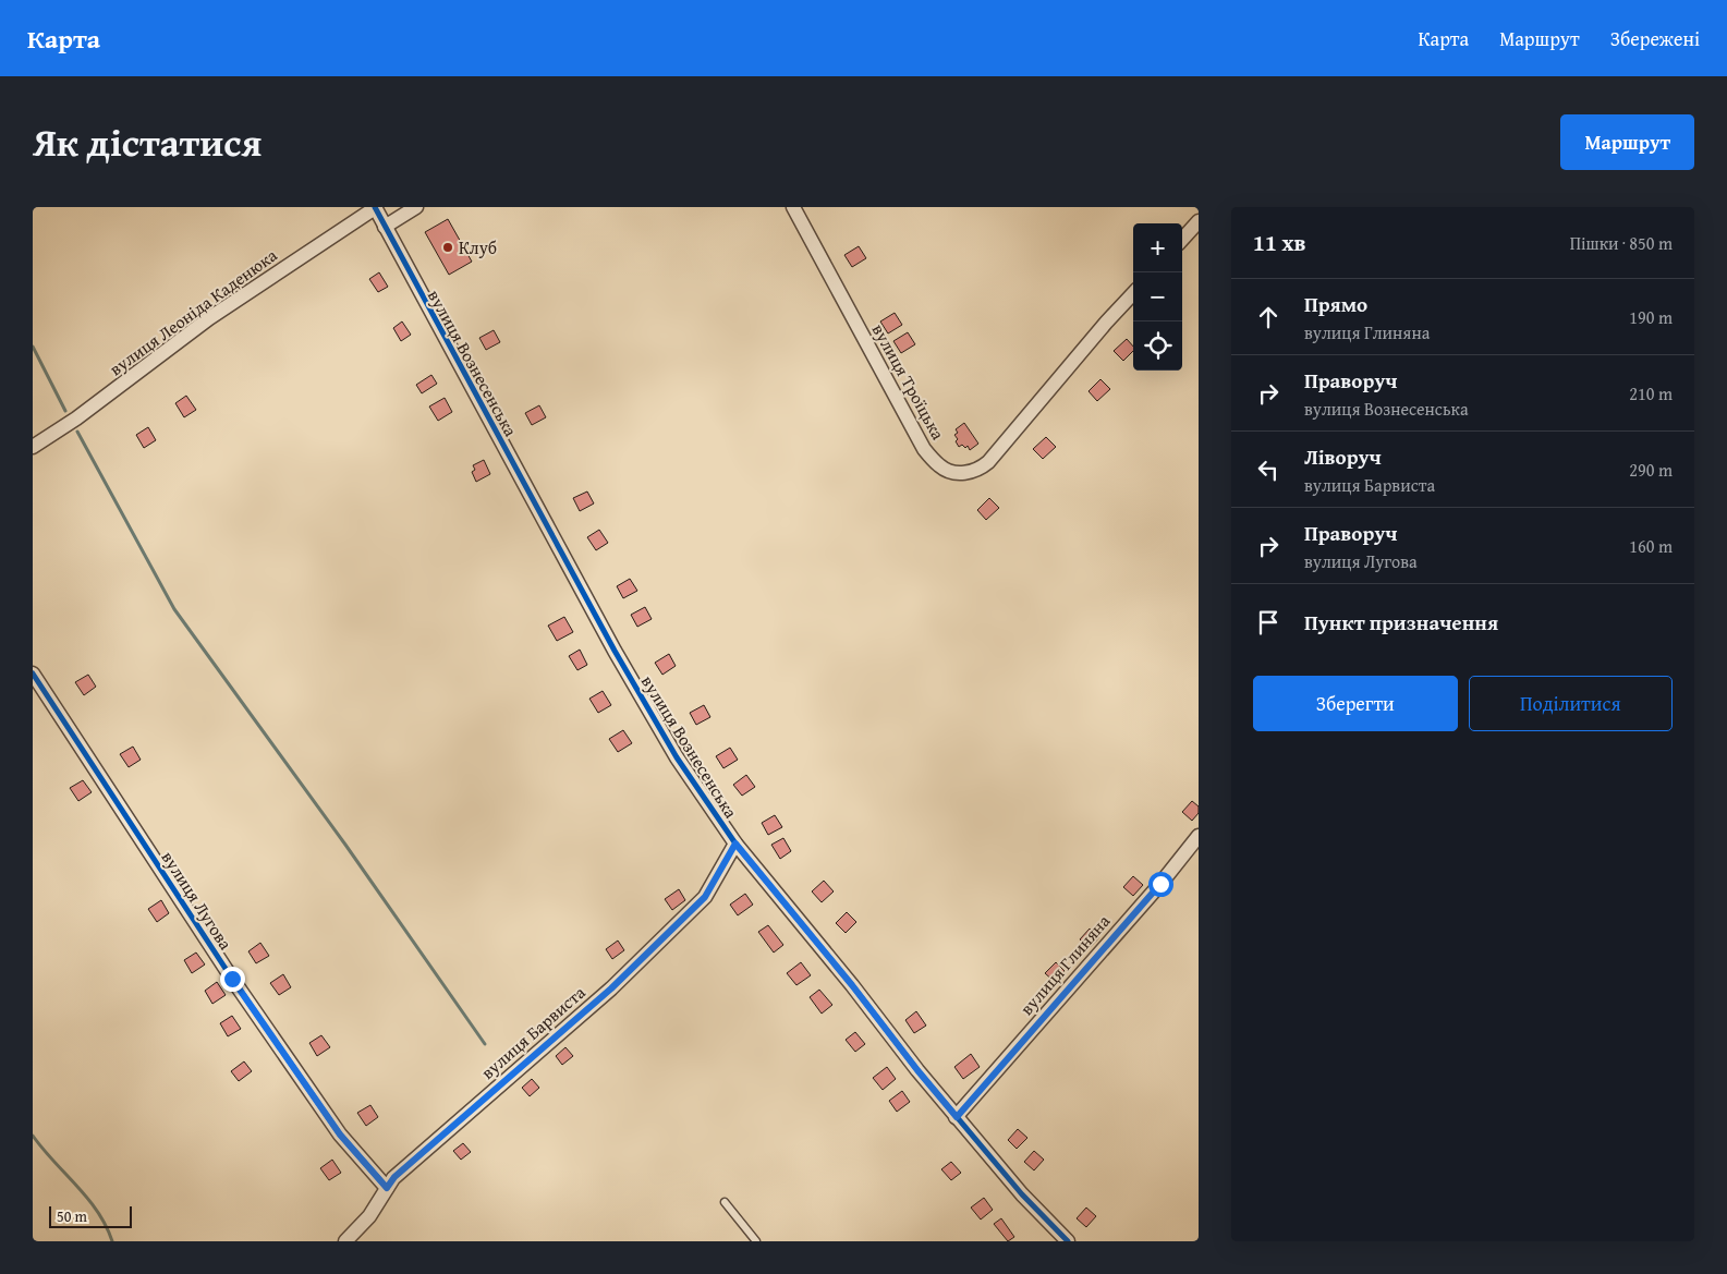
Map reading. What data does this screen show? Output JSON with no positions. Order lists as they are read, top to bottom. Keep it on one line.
{"streets":{"street":["вулиця Леоніда Каденюка","вулиця Вознесенська","вулиця Троїцька","вулиця Лугова","вулиця Глиняна","вулиця Барвиста"]},"crossings":[["вулиця Леоніда Каденюка","вулиця Вознесенська"],["вулиця Вознесенська","вулиця Глиняна"],["вулиця Вознесенська","вулиця Барвиста"],["вулиця Лугова","вулиця Барвиста"]],"places":["Клуб"],"scale_bar":"50 m","page":{"header":"Карта","nav":["Карта","Маршрут","Збережені"],"title":"Як дістатися","buttons":["Маршрут",["Зберегти","Поділитися"]],"heading":["11 хв","Пішки · 850 m"],"map_buttons":["+","−"],"list":[["Прямо","вулиця Глиняна","190 m"],["Праворуч","вулиця Вознесенська","210 m"],["Ліворуч","вулиця Барвиста","290 m"],["Праворуч","вулиця Лугова","160 m"],"Пункт призначення"],"scale":"50 m"}}
